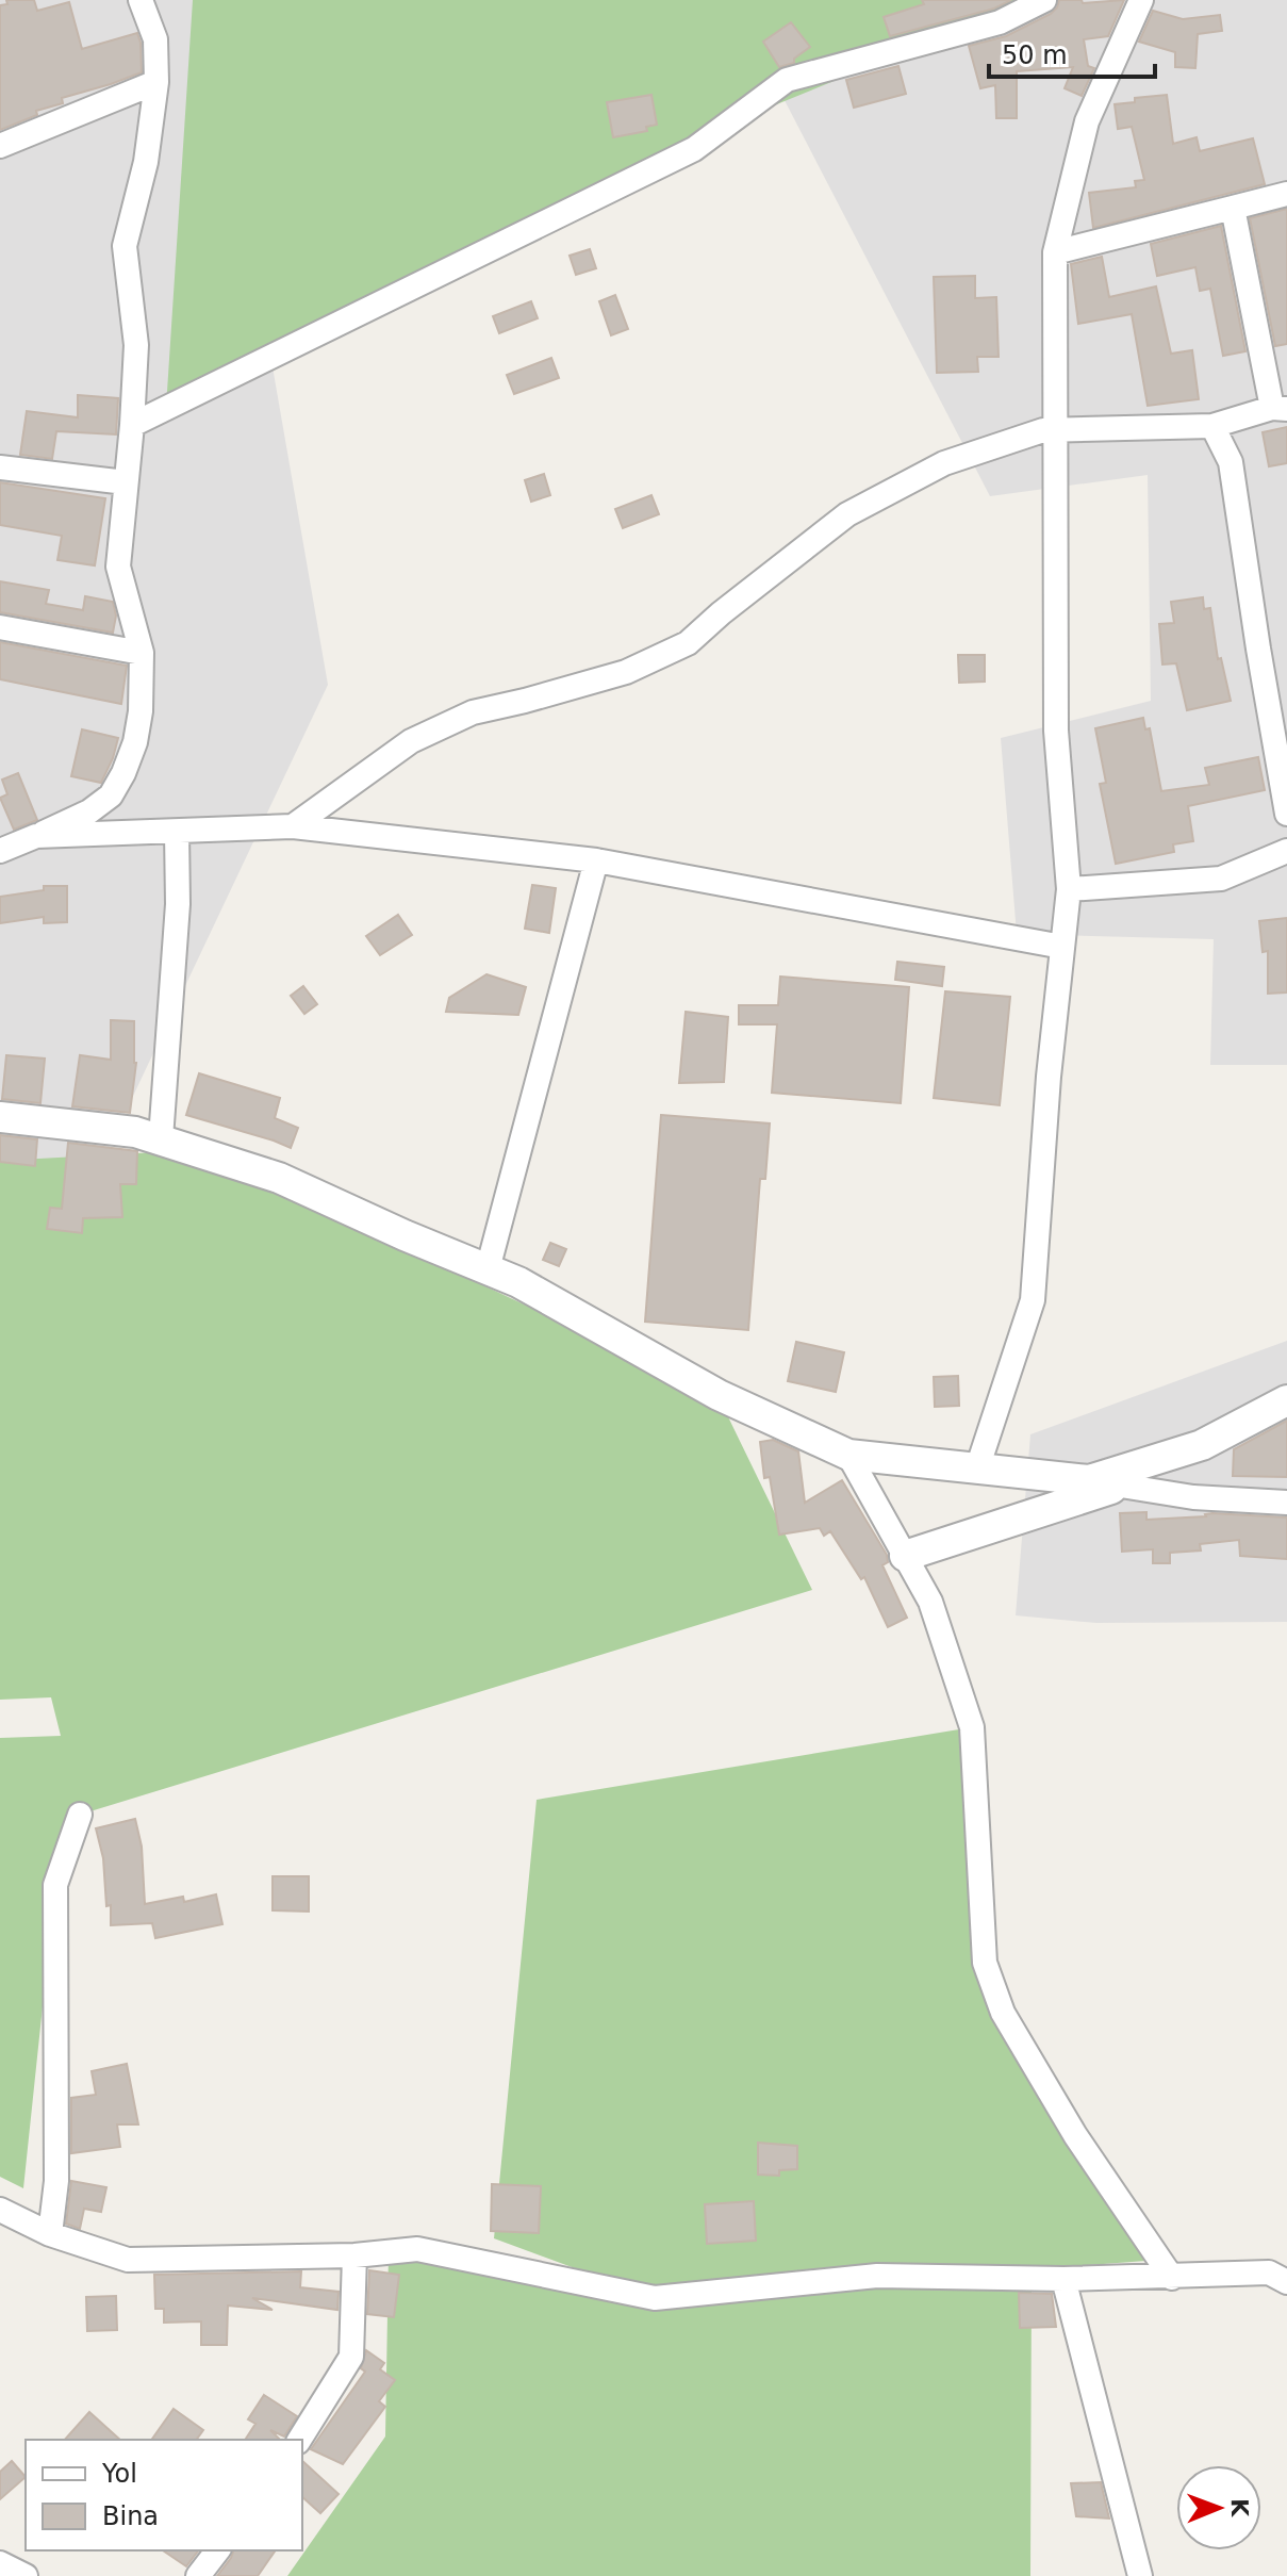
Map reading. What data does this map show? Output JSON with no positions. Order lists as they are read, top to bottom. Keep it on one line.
{"legend":["Yol","Bina"],"scale_bar":"50 m","north":"right"}
